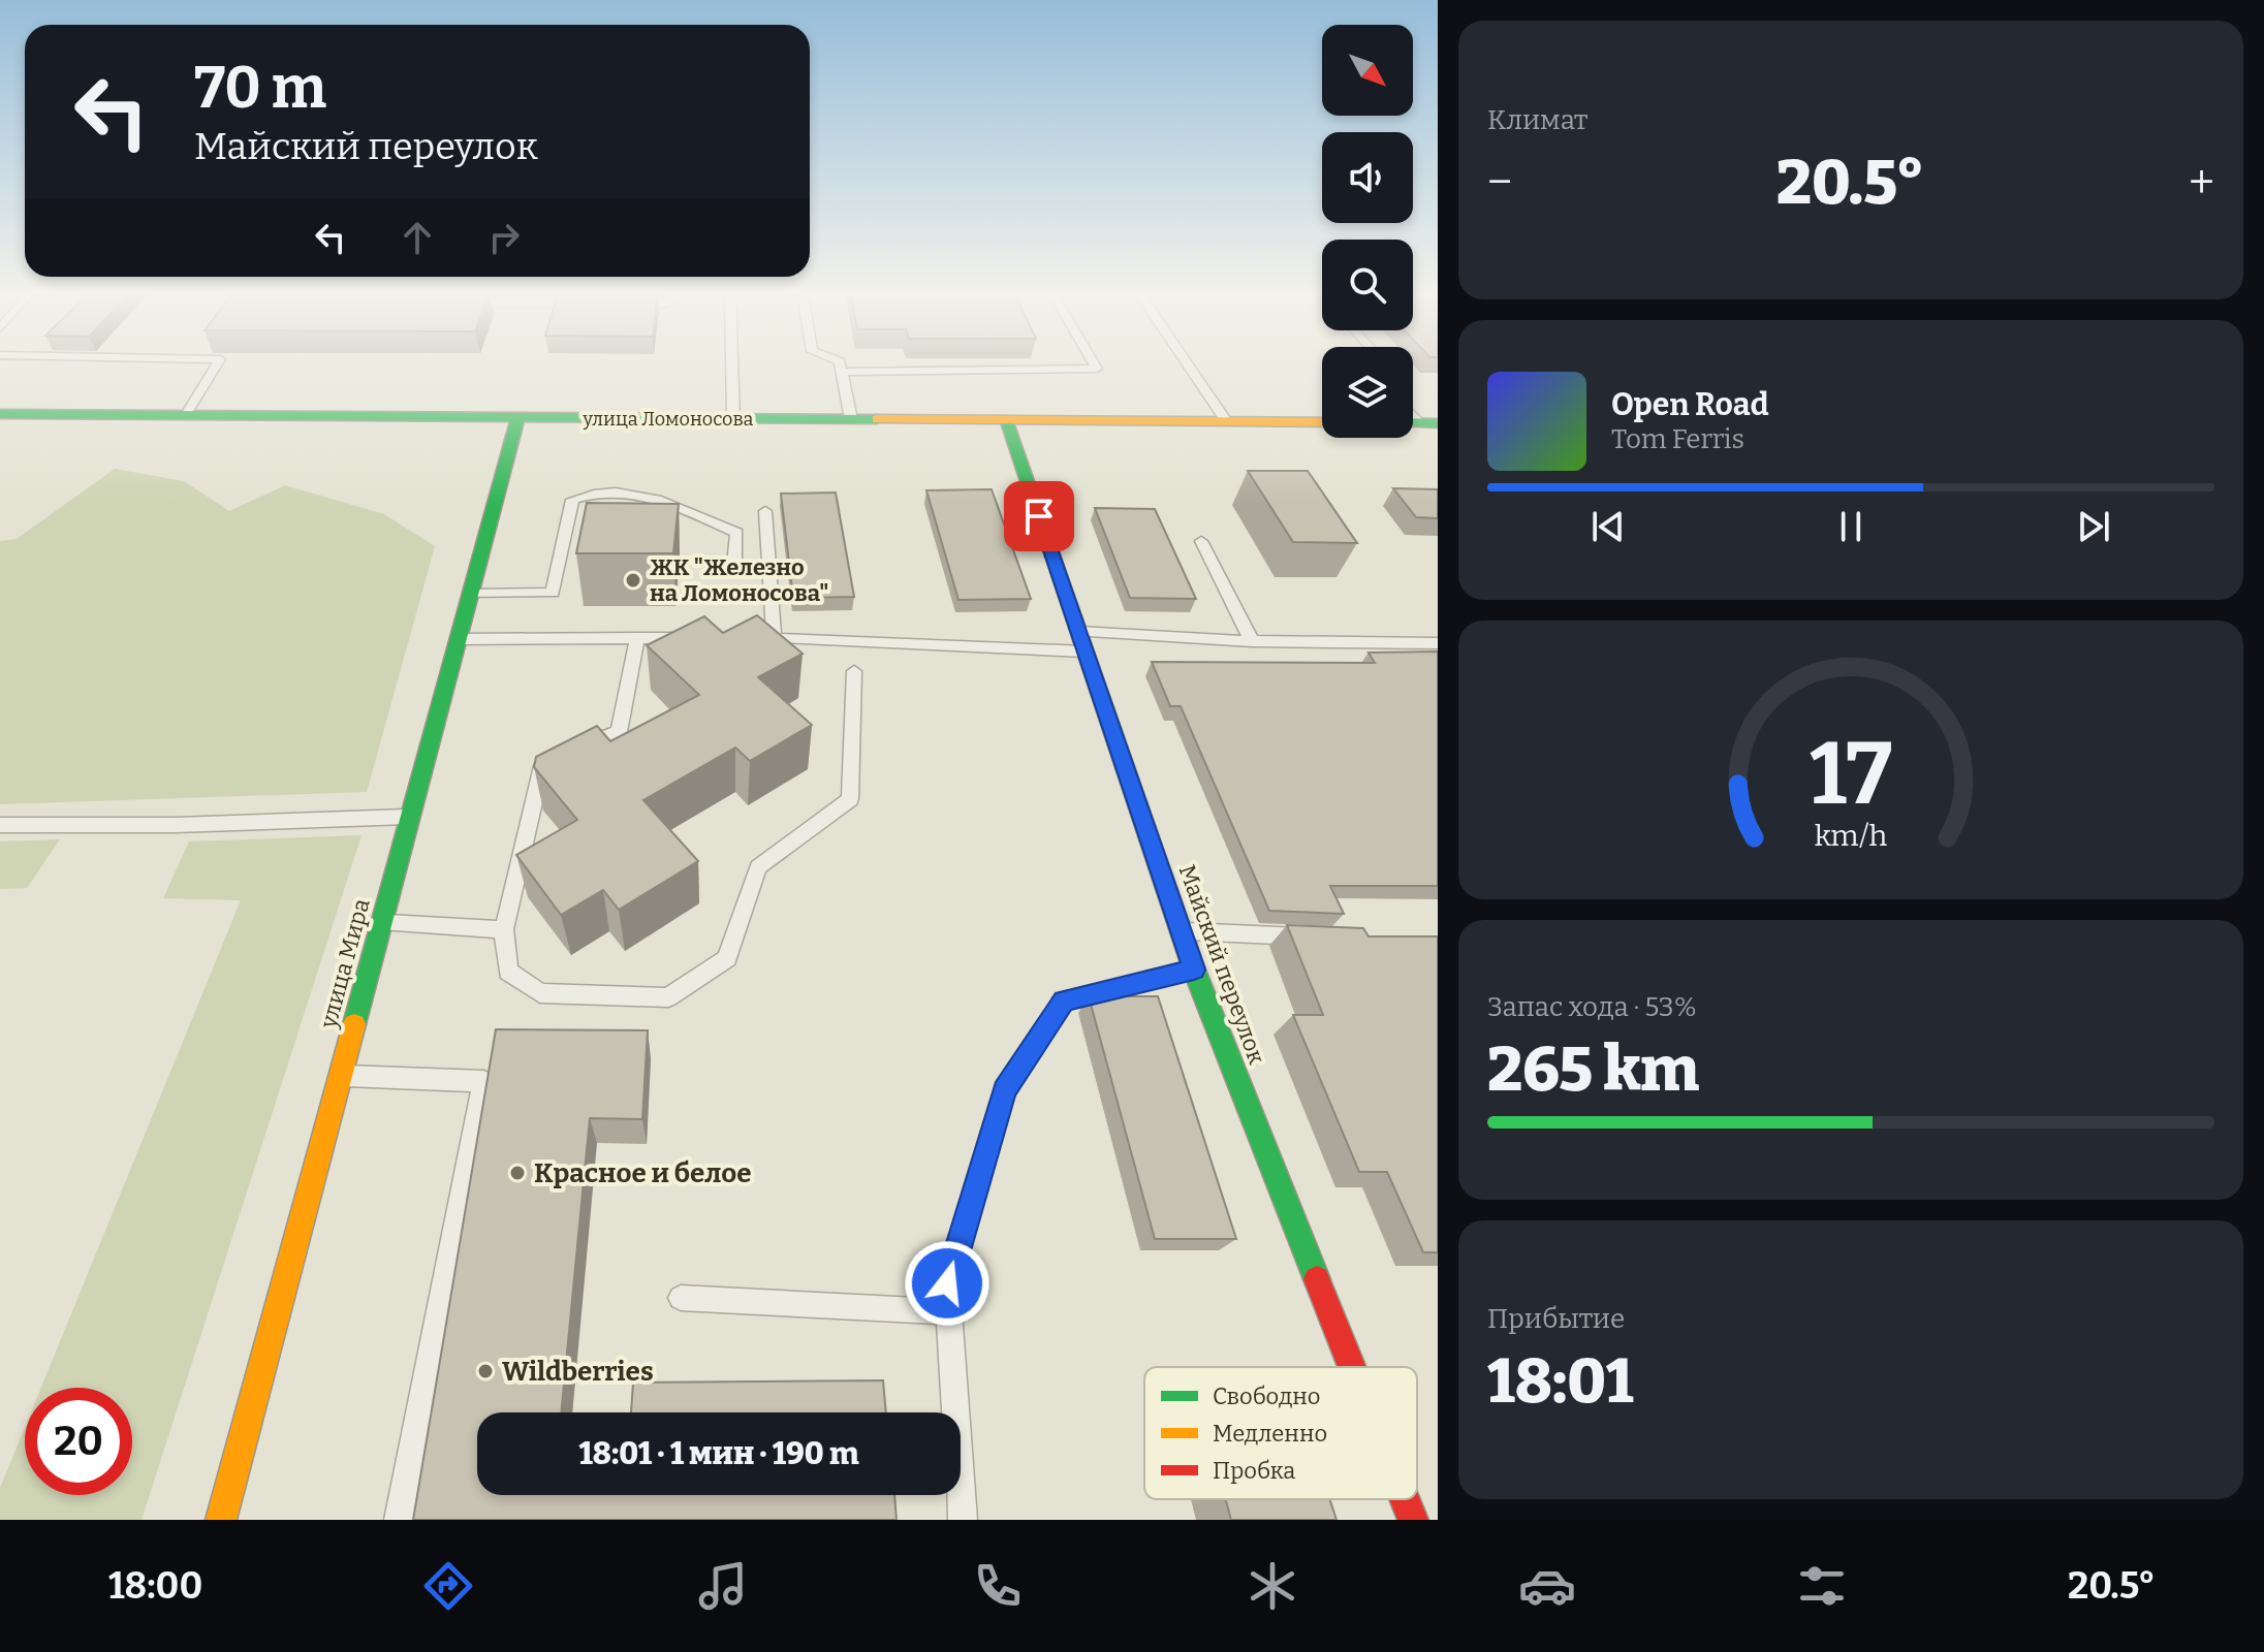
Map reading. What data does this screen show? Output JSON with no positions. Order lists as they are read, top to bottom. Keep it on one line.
{"streets":{"main road":["улица Ломоносова","улица Мира","Майский переулок"]},"crossings":[["улица Ломоносова","улица Мира"],["улица Ломоносова","Майский переулок"]],"places":["ЖК \"Железно на Ломоносова\"","Красное и белое","Wildberries"],"legend":["Свободно","Медленно","Пробка"],"north":"bottom right","page":{"tile":["Климат",["Запас хода · 53%","265 km"],["Прибытие","18:01"]],"turn":["70 m","Майский переулок"],"heat":["−","20.5°","+"],"song":["Open Road","Tom Ferris"],"limit":"20","trip":"18:01 · 1 мин · 190 m","tabs":["18:00","20.5°"],"gauge":["17","km/h"]}}
